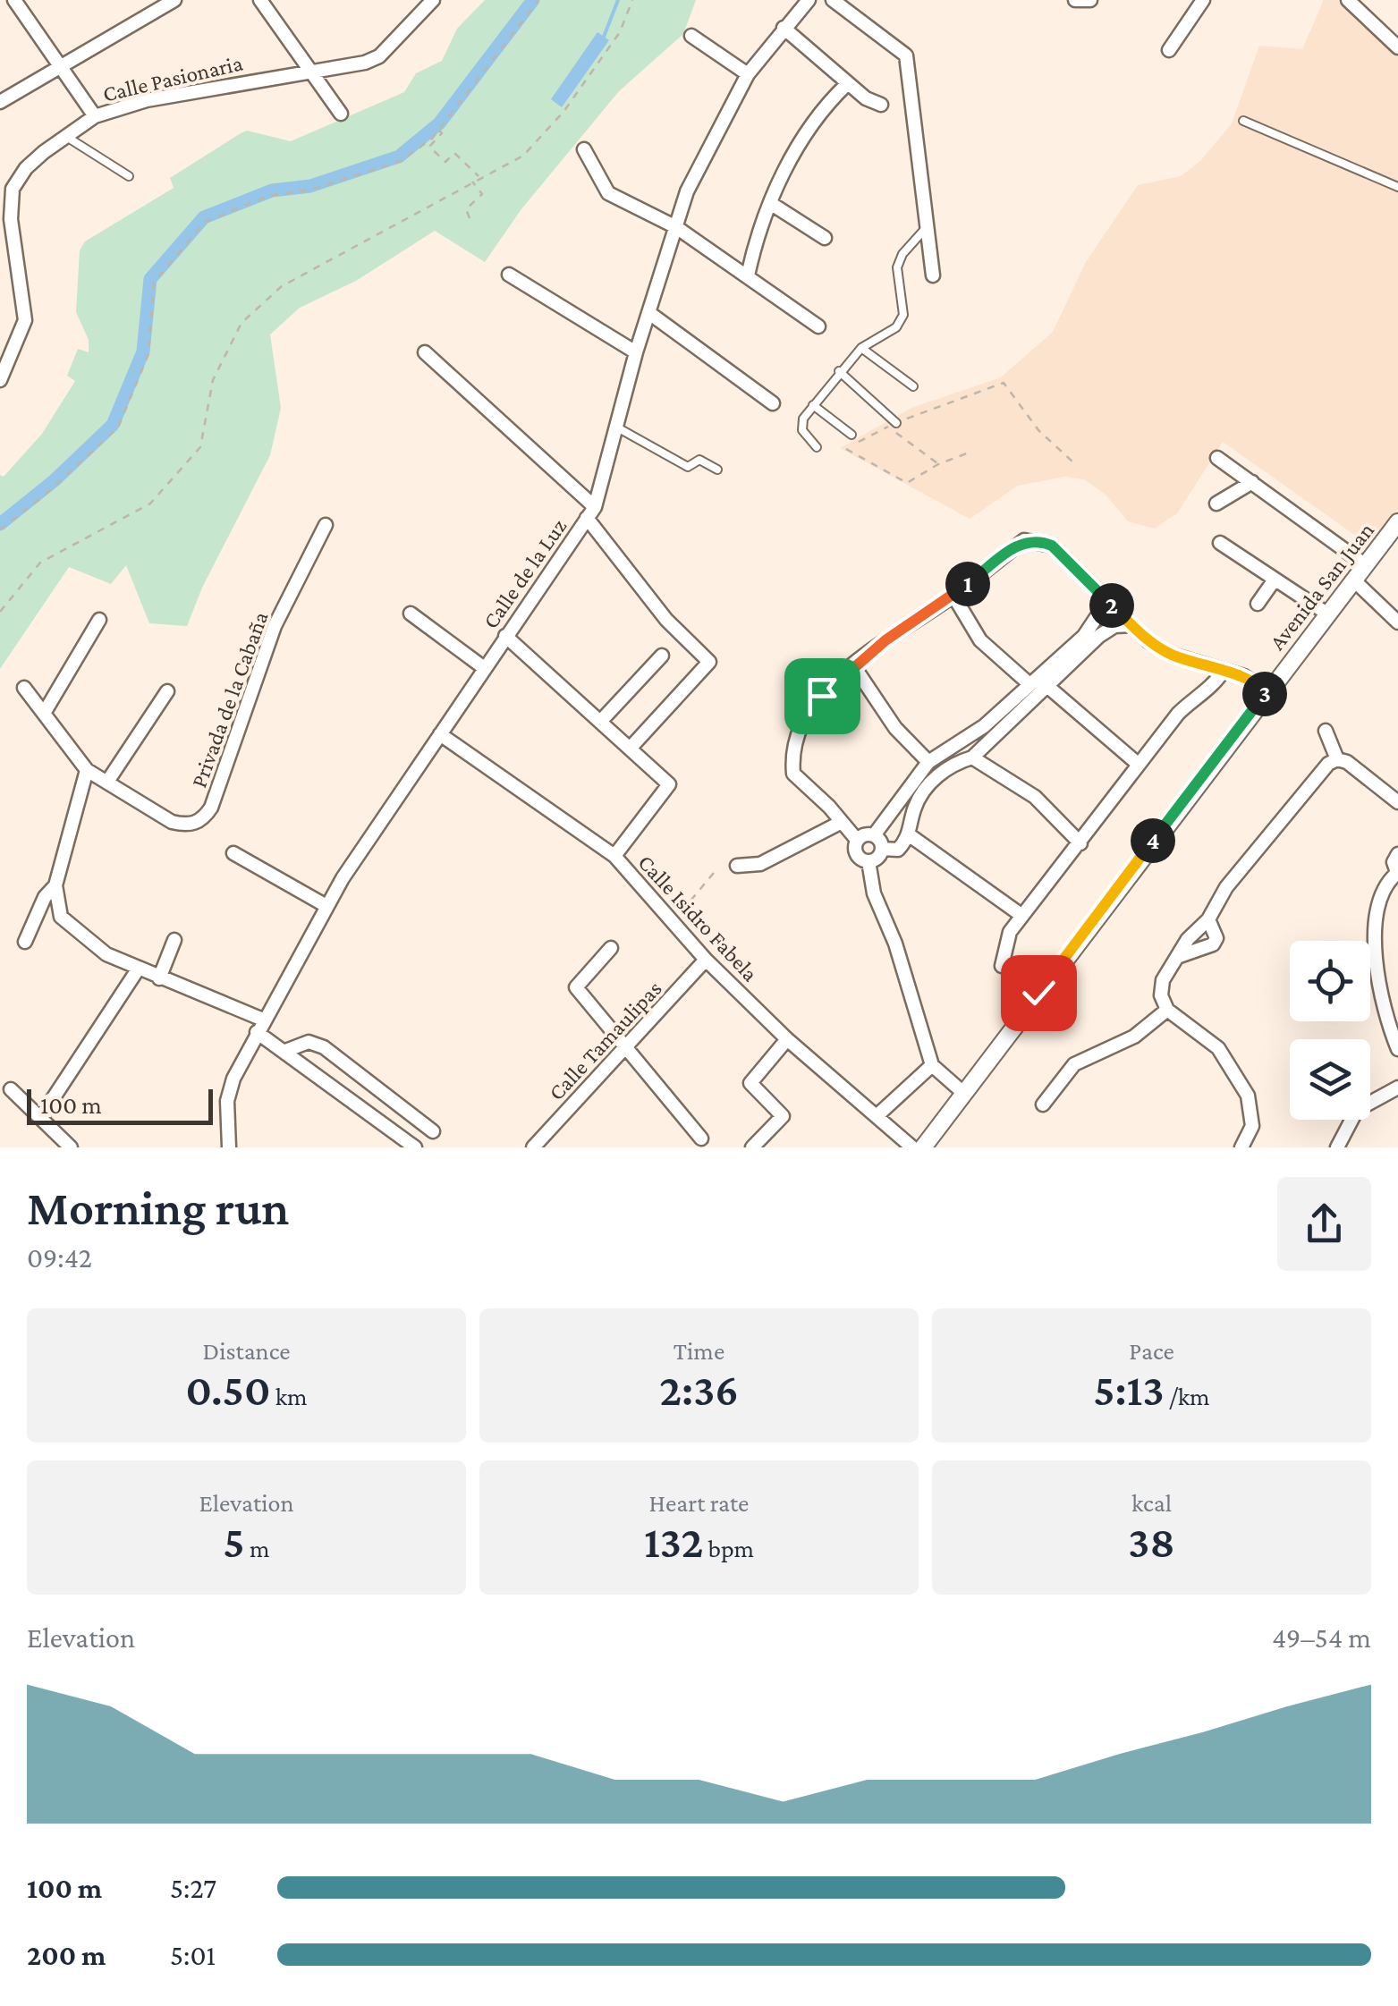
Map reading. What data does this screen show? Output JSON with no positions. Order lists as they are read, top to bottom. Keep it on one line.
{"streets":{"street":["Calle Pasionaria","Calle de la Luz","Avenida San Juan","Privada de la Cabaña","Calle Isidro Fabela","Calle Tamaulipas"]},"crossings":[["Calle de la Luz","Calle Isidro Fabela"],["Calle Isidro Fabela","Calle Tamaulipas"]],"scale_bar":"100 m","page":{"pins":["1","2","3","4"],"scale":"100 m","heading":["Morning run","09:42"],"stats":[["Distance","0.50 km"],["Time","2:36"],["Pace","5:13 /km"],["Elevation","5 m"],["Heart rate","132 bpm"],["kcal","38"]],"chart":["Elevation","49–54 m"],"list":[{"name":"100 m","note":"5:27"},{"name":"200 m","note":"5:01"}]}}
